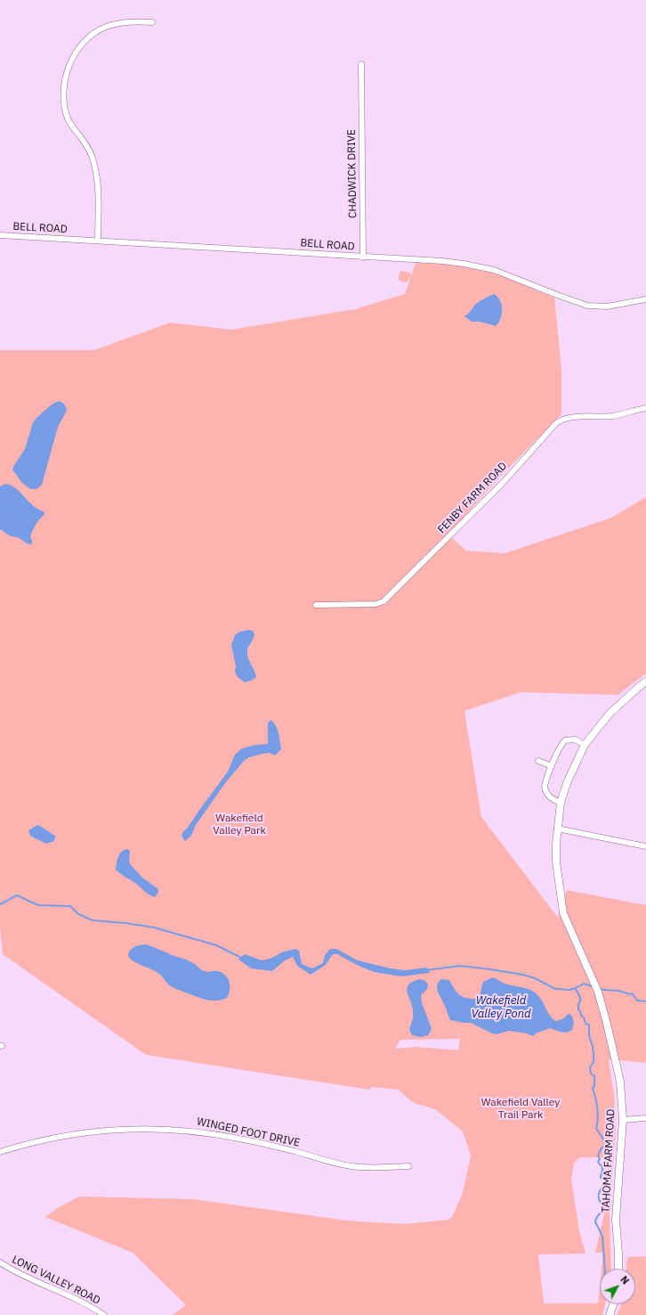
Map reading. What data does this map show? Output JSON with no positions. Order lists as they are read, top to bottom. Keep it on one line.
{"streets":{"street":["CHADWICK DRIVE","BELL ROAD","FENBY FARM ROAD","WINGED FOOT DRIVE","TAHOMA FARM ROAD","LONG VALLEY ROAD"]},"crossings":[["CHADWICK DRIVE","BELL ROAD"]],"water":["Wakefield Valley Pond"],"parks":["Wakefield Valley Park","Wakefield Valley Trail Park"],"north":"top right"}
